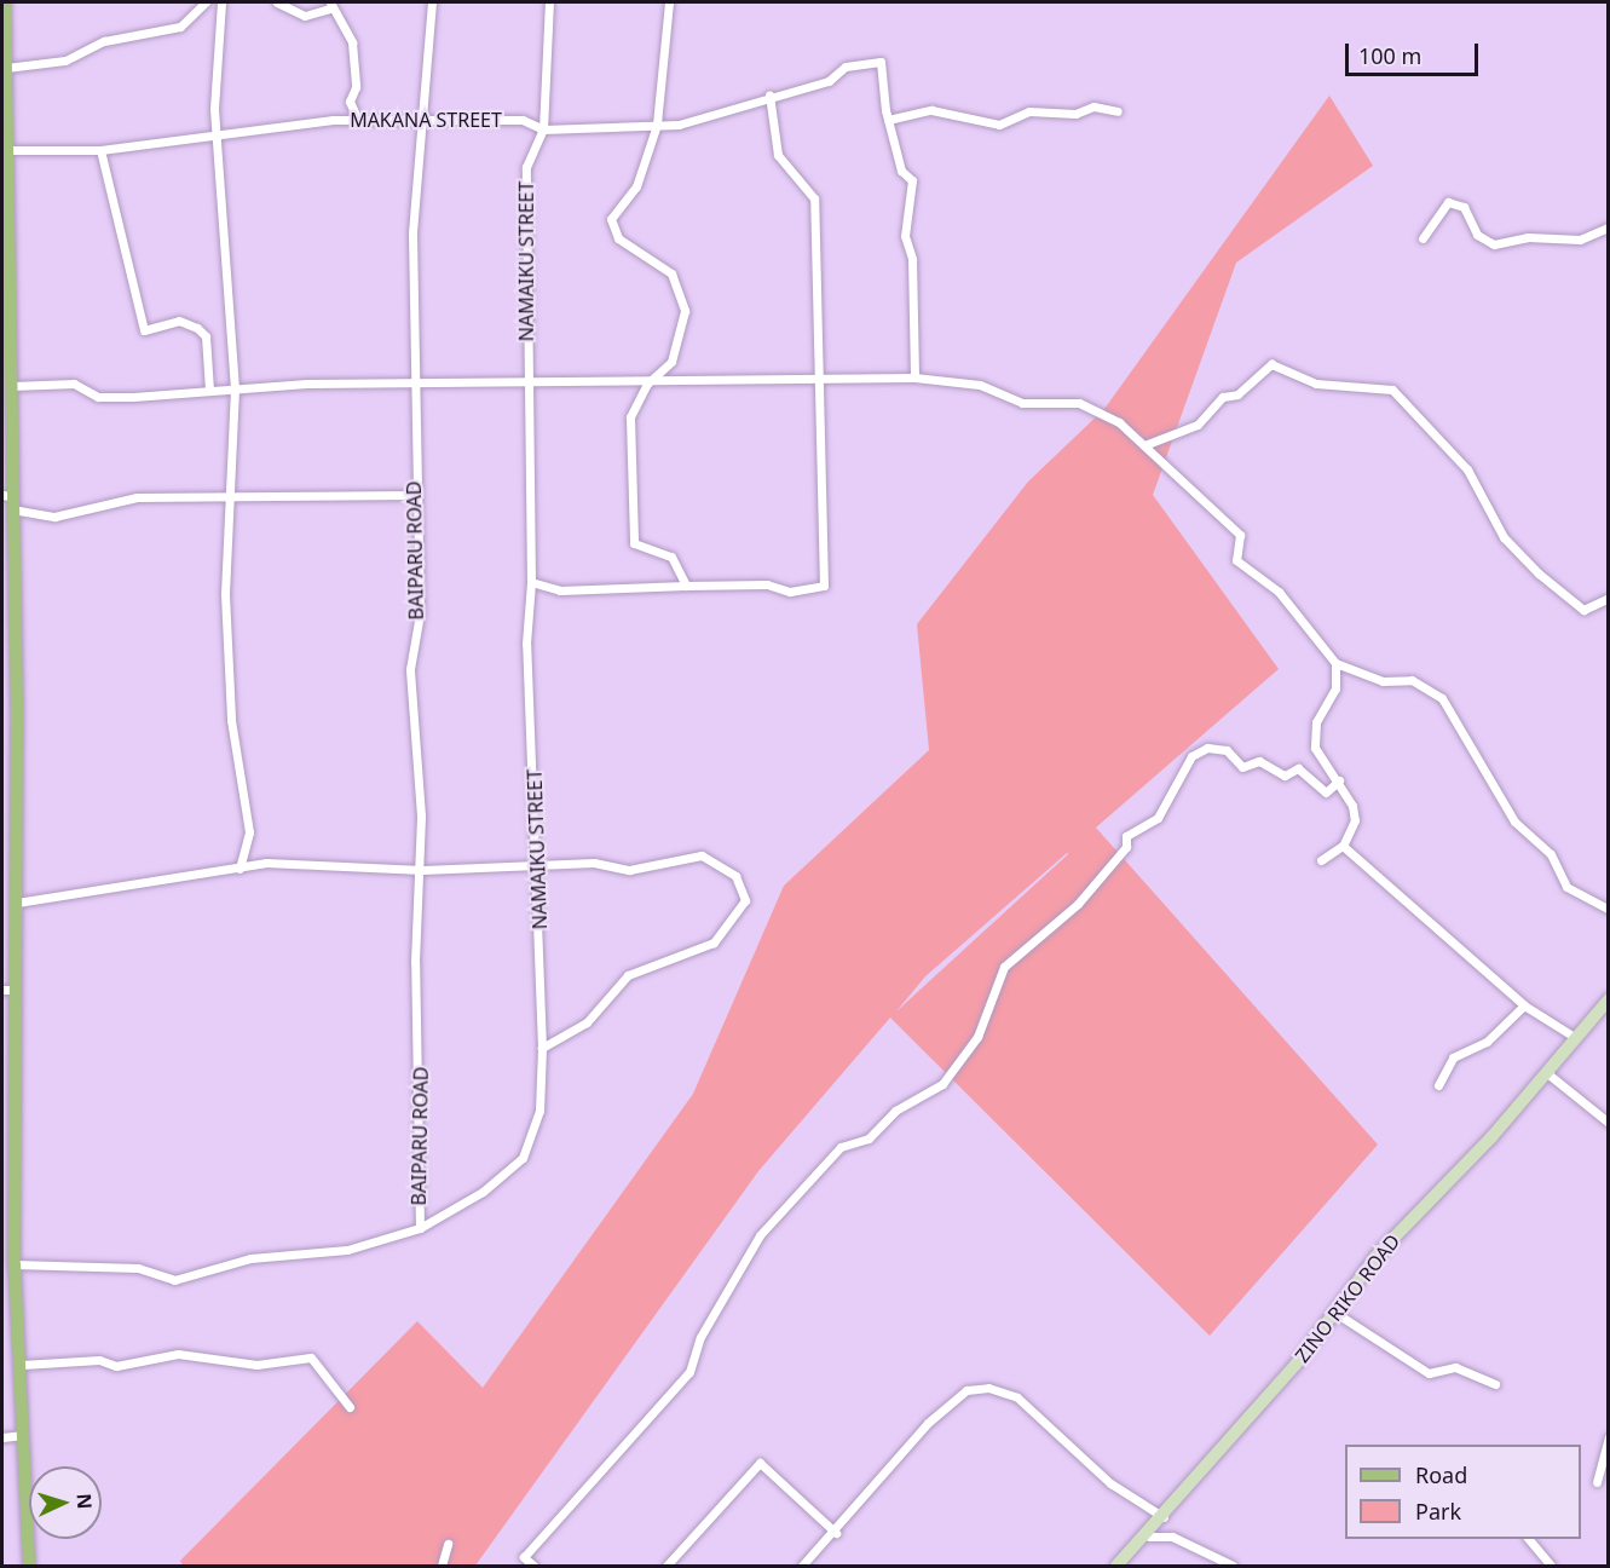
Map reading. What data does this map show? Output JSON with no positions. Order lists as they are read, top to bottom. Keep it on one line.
{"streets":{"street":["MAKANA STREET","NAMAIKU STREET","BAIPARU ROAD","ZINO RIKO ROAD"]},"crossings":[["MAKANA STREET","NAMAIKU STREET"],["MAKANA STREET","BAIPARU ROAD"],["NAMAIKU STREET","BAIPARU ROAD"]],"legend":["Road","Park"],"scale_bar":"100 m","north":"right"}
